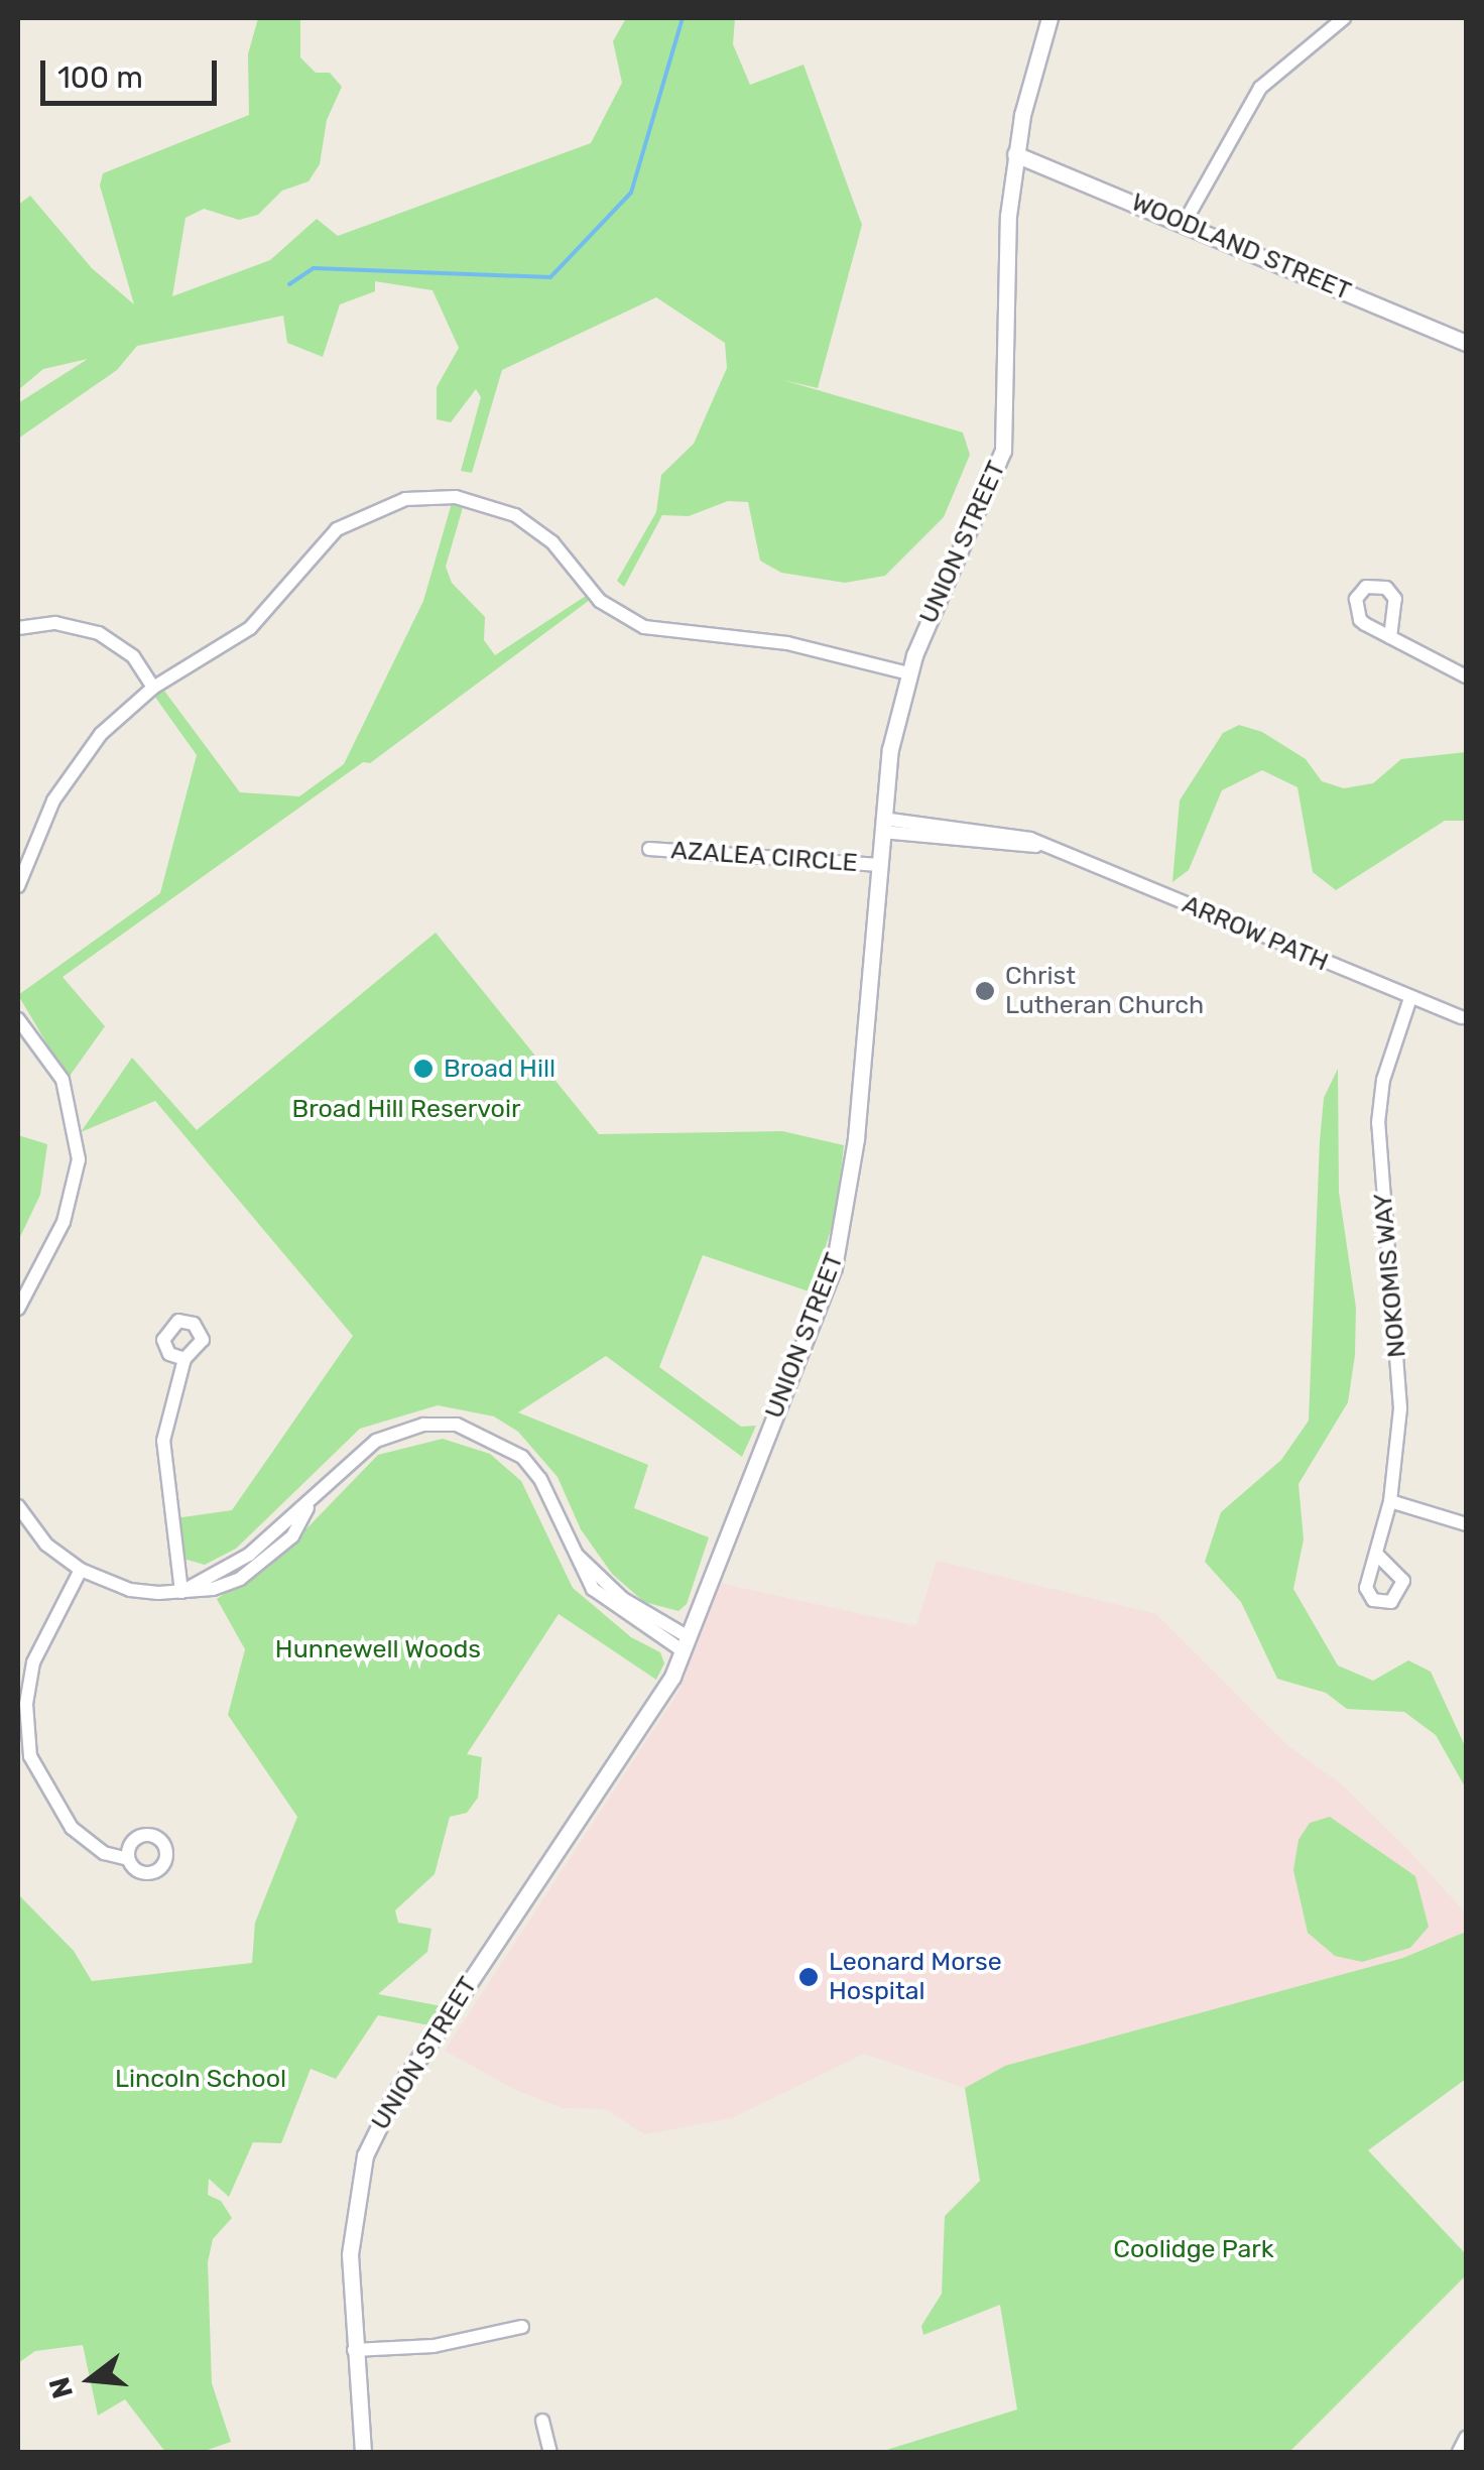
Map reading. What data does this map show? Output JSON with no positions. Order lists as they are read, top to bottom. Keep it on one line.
{"streets":{"street":["WOODLAND STREET","UNION STREET","AZALEA CIRCLE","ARROW PATH","NOKOMIS WAY"]},"crossings":[["WOODLAND STREET","UNION STREET"],["UNION STREET","AZALEA CIRCLE"],["UNION STREET","ARROW PATH"],["ARROW PATH","NOKOMIS WAY"]],"parks":["Broad Hill Reservoir","Hunnewell Woods","Lincoln School","Coolidge Park"],"places":["Christ Lutheran Church","Broad Hill","Leonard Morse Hospital"],"scale_bar":"100 m","north":"left"}
